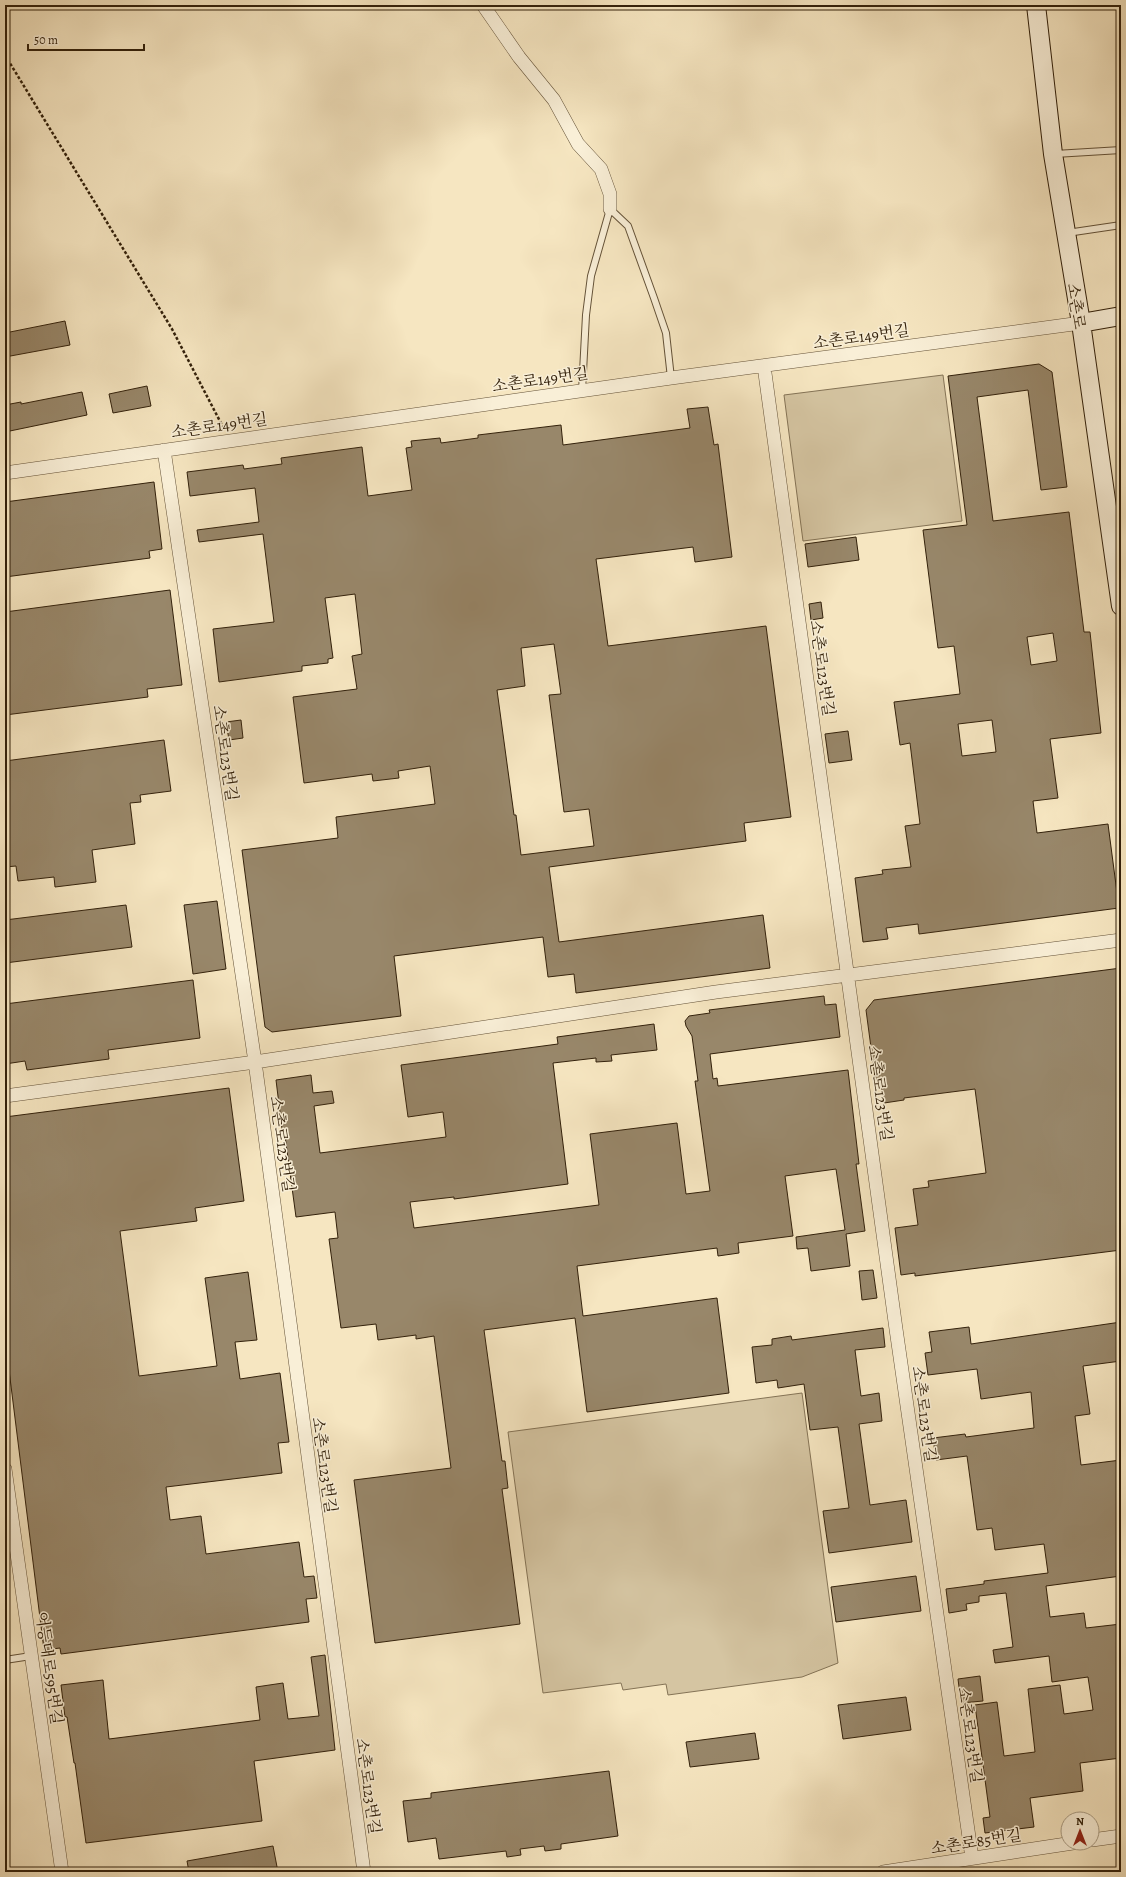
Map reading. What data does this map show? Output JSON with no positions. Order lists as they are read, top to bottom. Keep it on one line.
{"streets":{"street":["소촌로","소촌로149번길","소촌로123번길","어등대로595번길","소촌로85번길"]},"crossings":[["소촌로","소촌로149번길"],["소촌로149번길","소촌로123번길"],["소촌로123번길","소촌로85번길"]],"scale_bar":"50 m","north":"top"}
